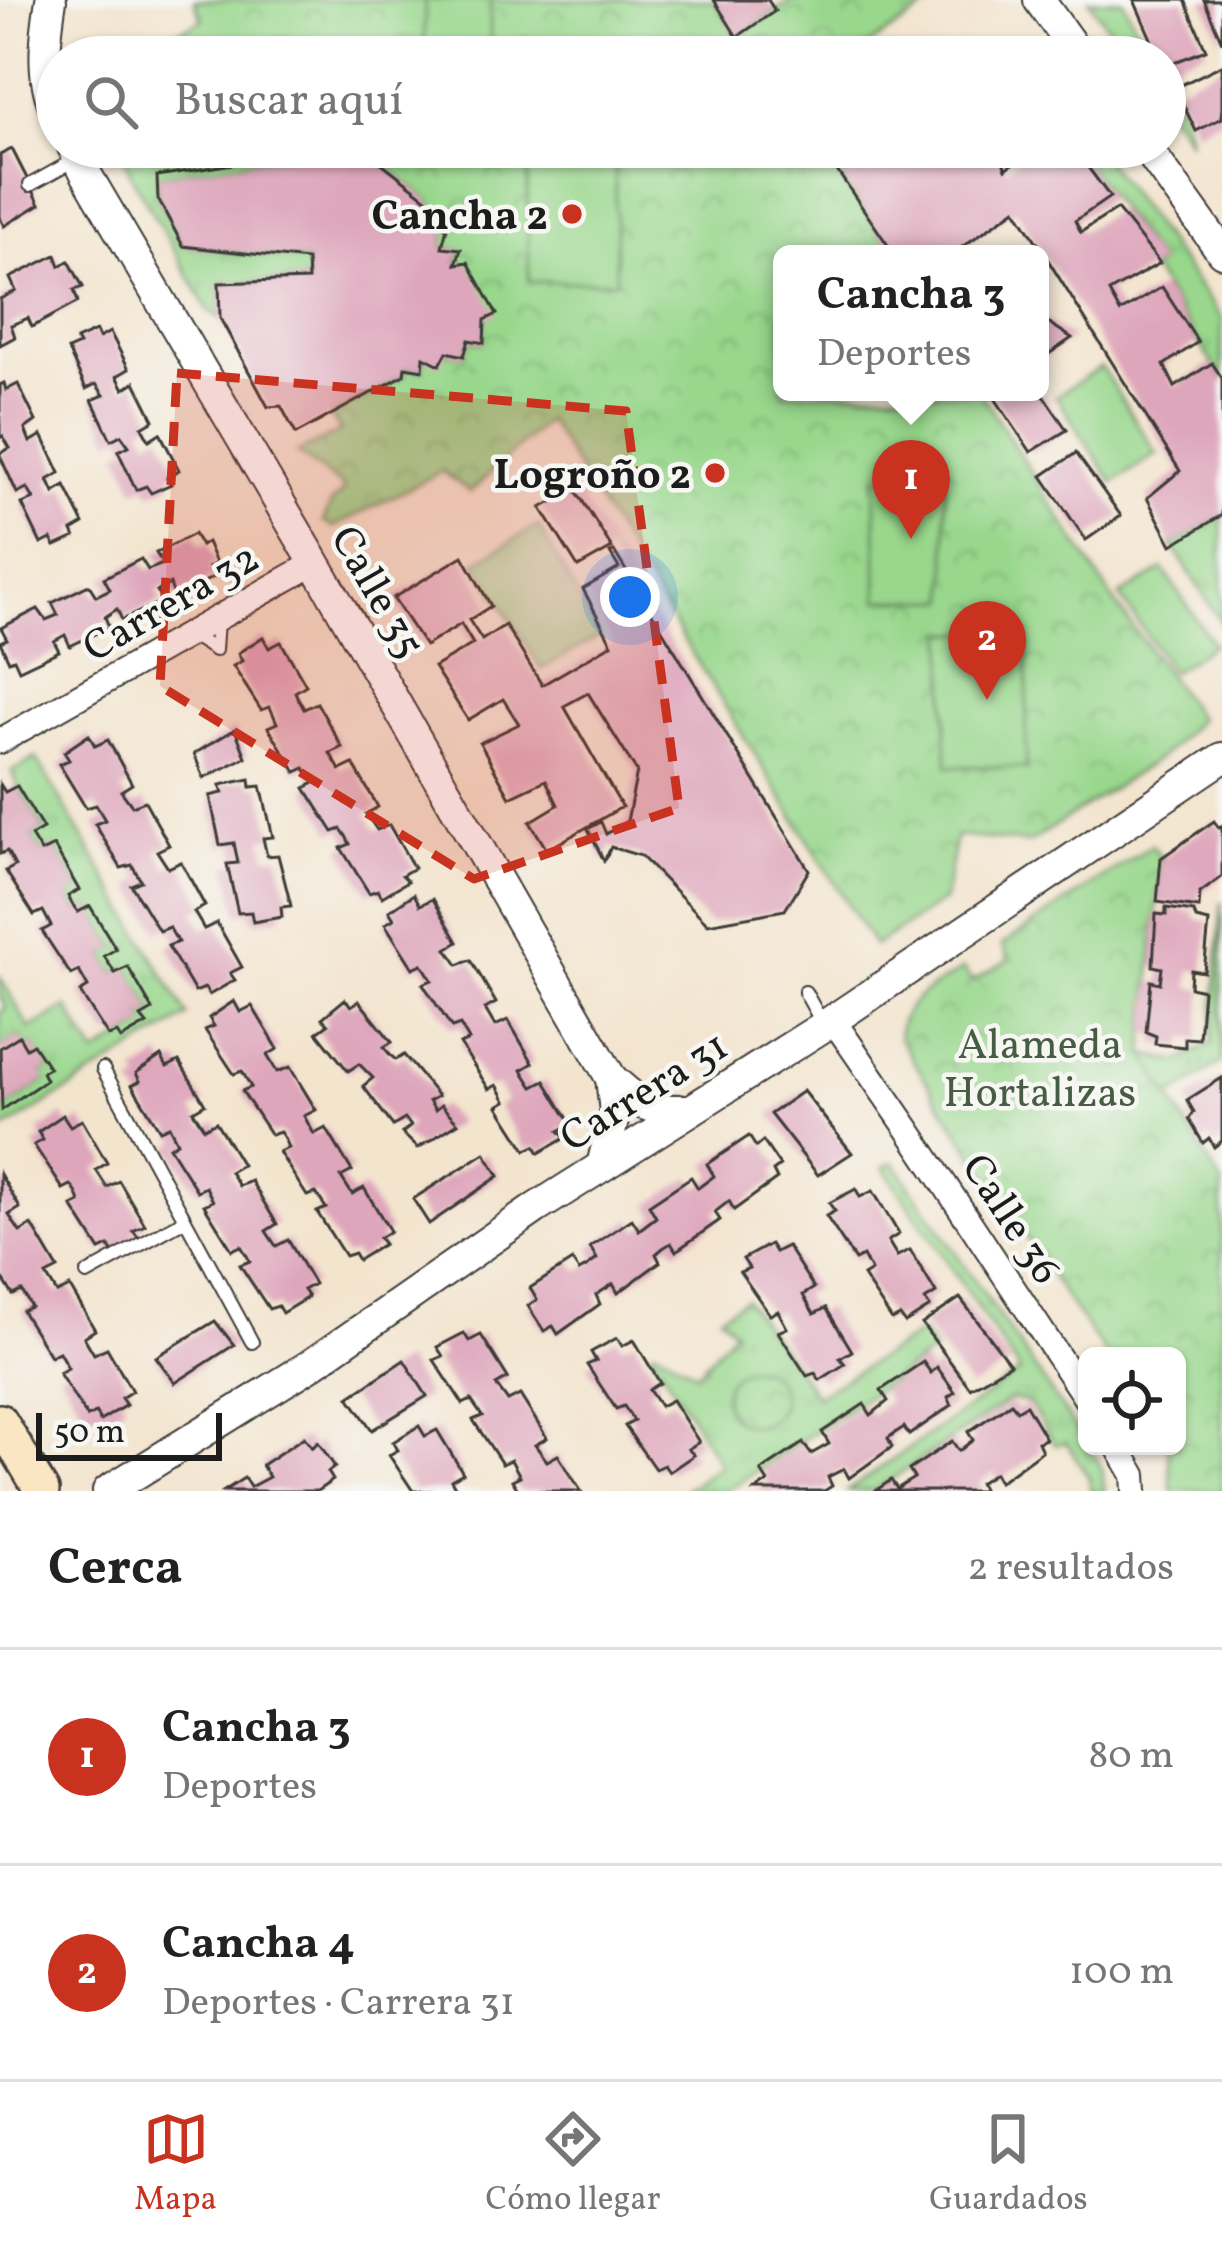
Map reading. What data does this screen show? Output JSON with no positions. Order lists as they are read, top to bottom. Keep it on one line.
{"streets":{"street":["Calle 35","Carrera 32","Carrera 31","Calle 36"]},"crossings":[["Calle 35","Carrera 32"],["Calle 35","Carrera 31"],["Carrera 31","Calle 36"]],"parks":["Alameda Hortalizas"],"places":["Cancha 2","Logroño 2"],"scale_bar":"50 m","page":{"search":"Buscar aquí","popup":["Cancha 3","Deportes"],"pins":["1","2"],"scale":"50 m","heading":["Cerca","2 resultados"],"list":[{"mark":"1","name":"Cancha 3","note":"Deportes","value":"80 m"},{"mark":"2","name":"Cancha 4","note":"Deportes · Carrera 31","value":"100 m"}],"nav":["Mapa","Cómo llegar","Guardados"]}}
